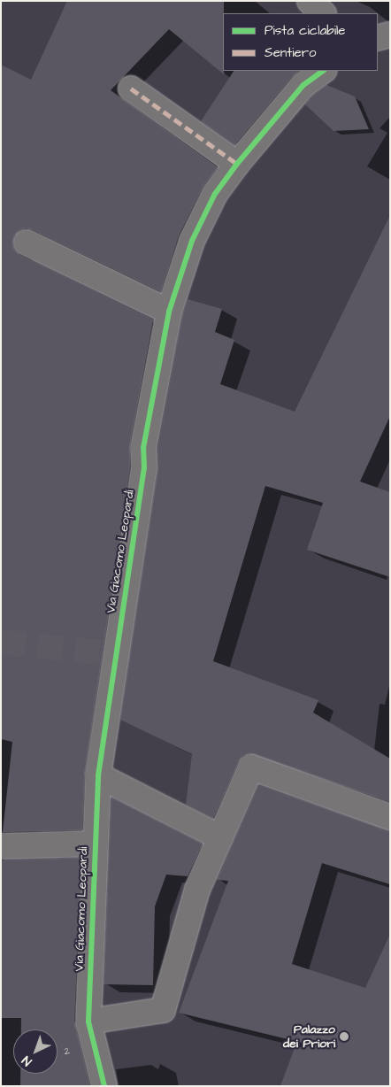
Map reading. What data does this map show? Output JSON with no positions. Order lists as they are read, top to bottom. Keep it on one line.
{"streets":{"street":["Via Giacomo Leopardi"]},"places":["Palazzo dei Priori"],"house_numbers":["2"],"legend":["Pista ciclabile","Sentiero"],"north":"bottom left"}
